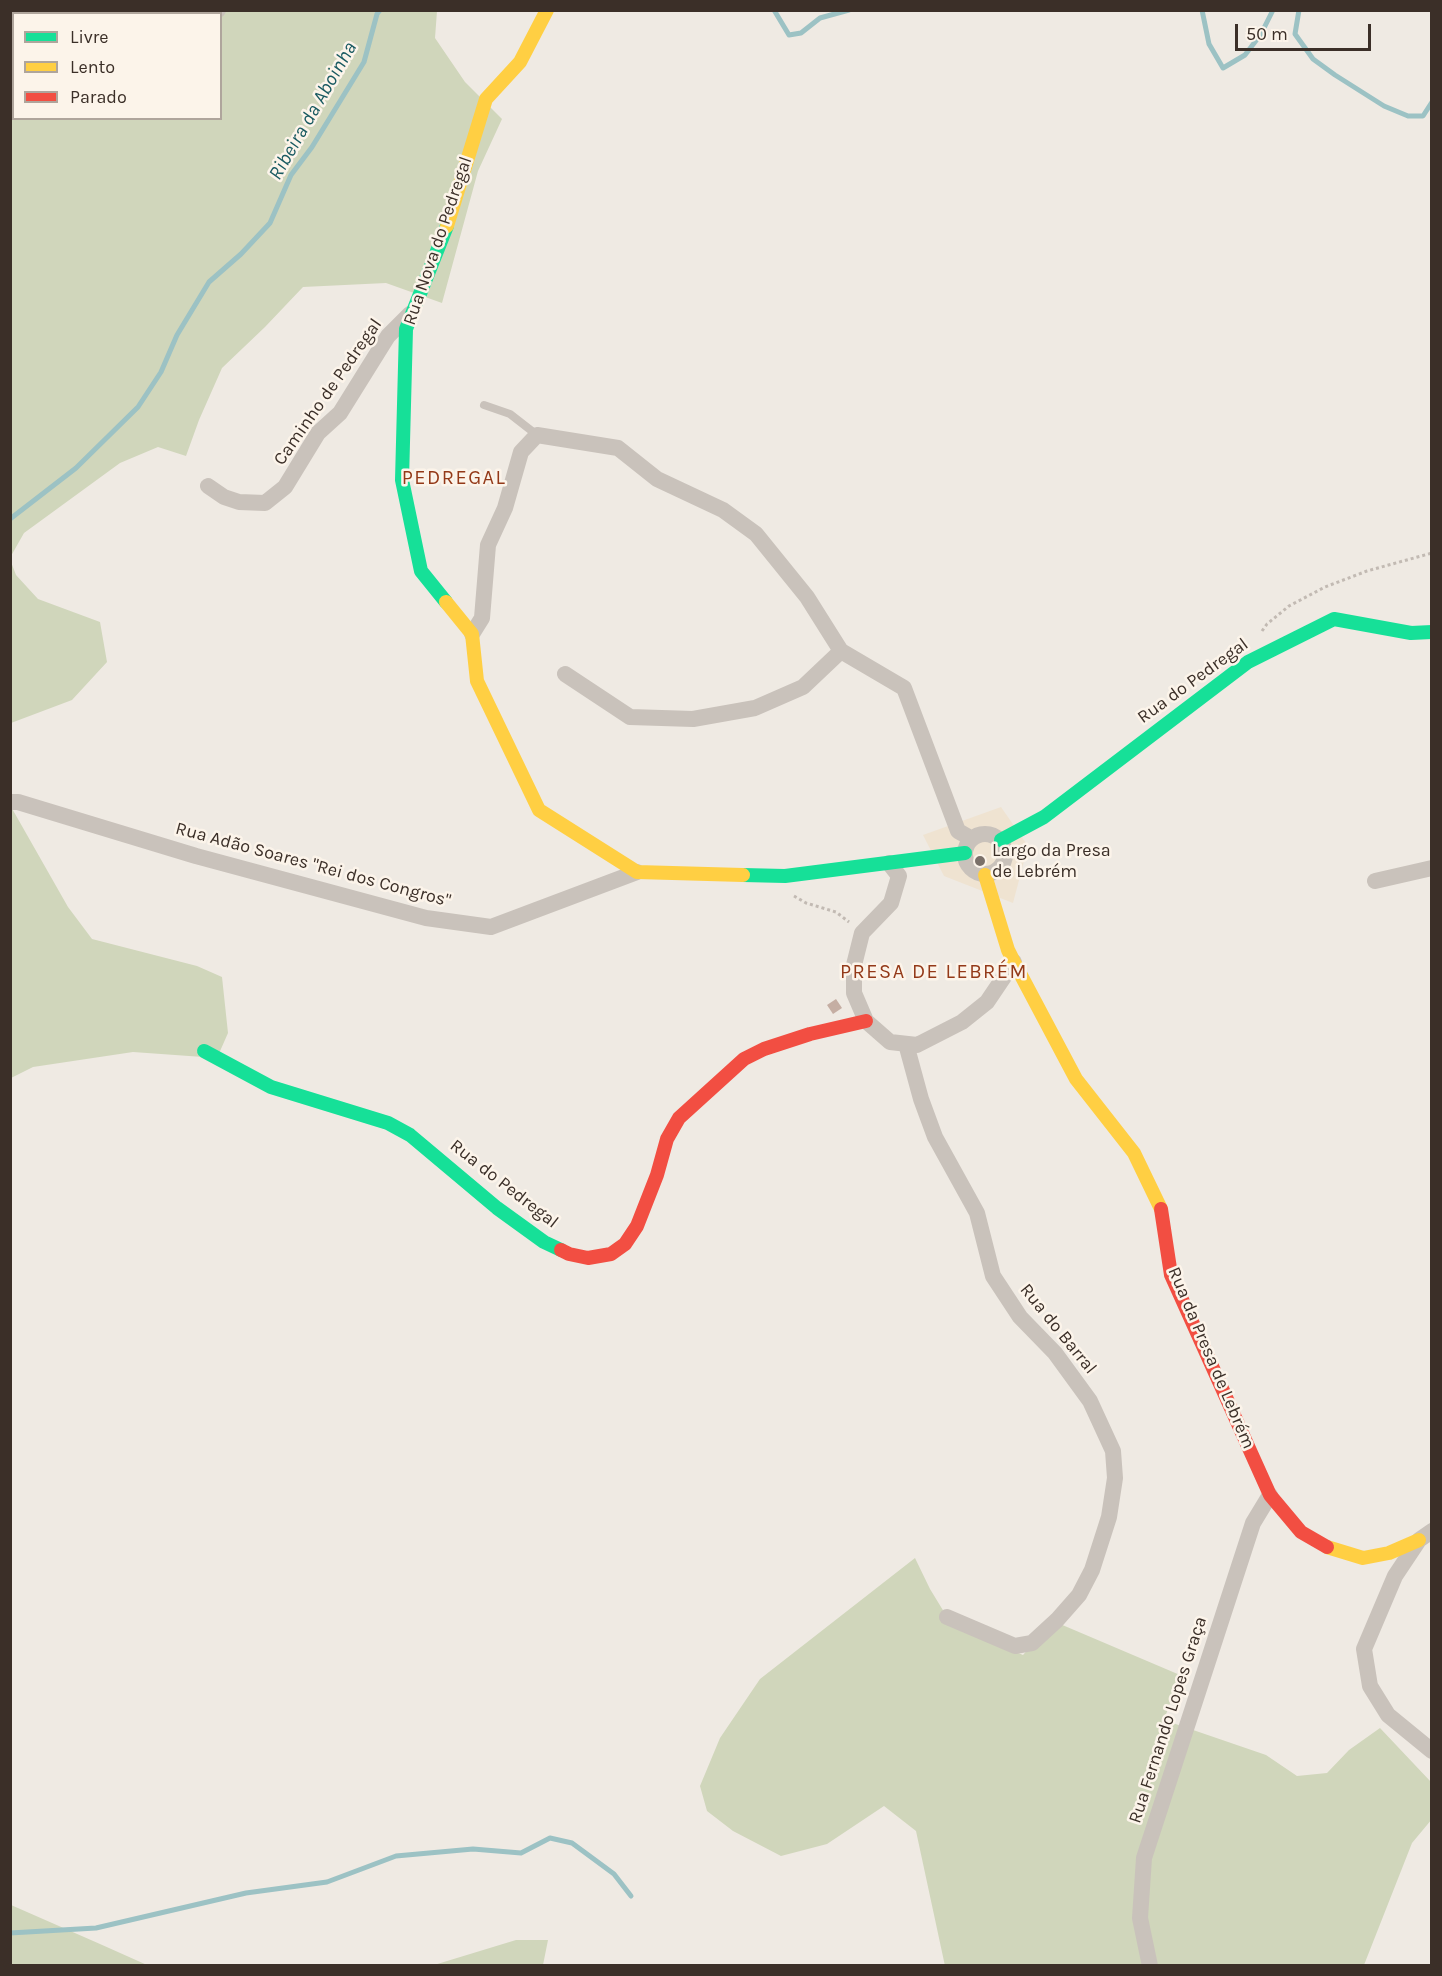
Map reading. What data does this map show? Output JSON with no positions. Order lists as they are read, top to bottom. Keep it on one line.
{"streets":{"street":["Rua Nova do Pedregal","Caminho de Pedregal","Rua do Pedregal","Rua Adão Soares \"Rei dos Congros\"","Rua do Barral","Rua da Presa de Lebrém","Rua Fernando Lopes Graça"]},"crossings":[["Rua Nova do Pedregal","Caminho de Pedregal"],["Rua do Pedregal","Rua da Presa de Lebrém"],["Rua da Presa de Lebrém","Rua Fernando Lopes Graça"]],"districts":["PEDREGAL","PRESA DE LEBRÉM"],"water":["Ribeira da Aboinha"],"places":["Largo da Presa de Lebrém"],"legend":["Livre","Lento","Parado"],"scale_bar":"50 m"}
